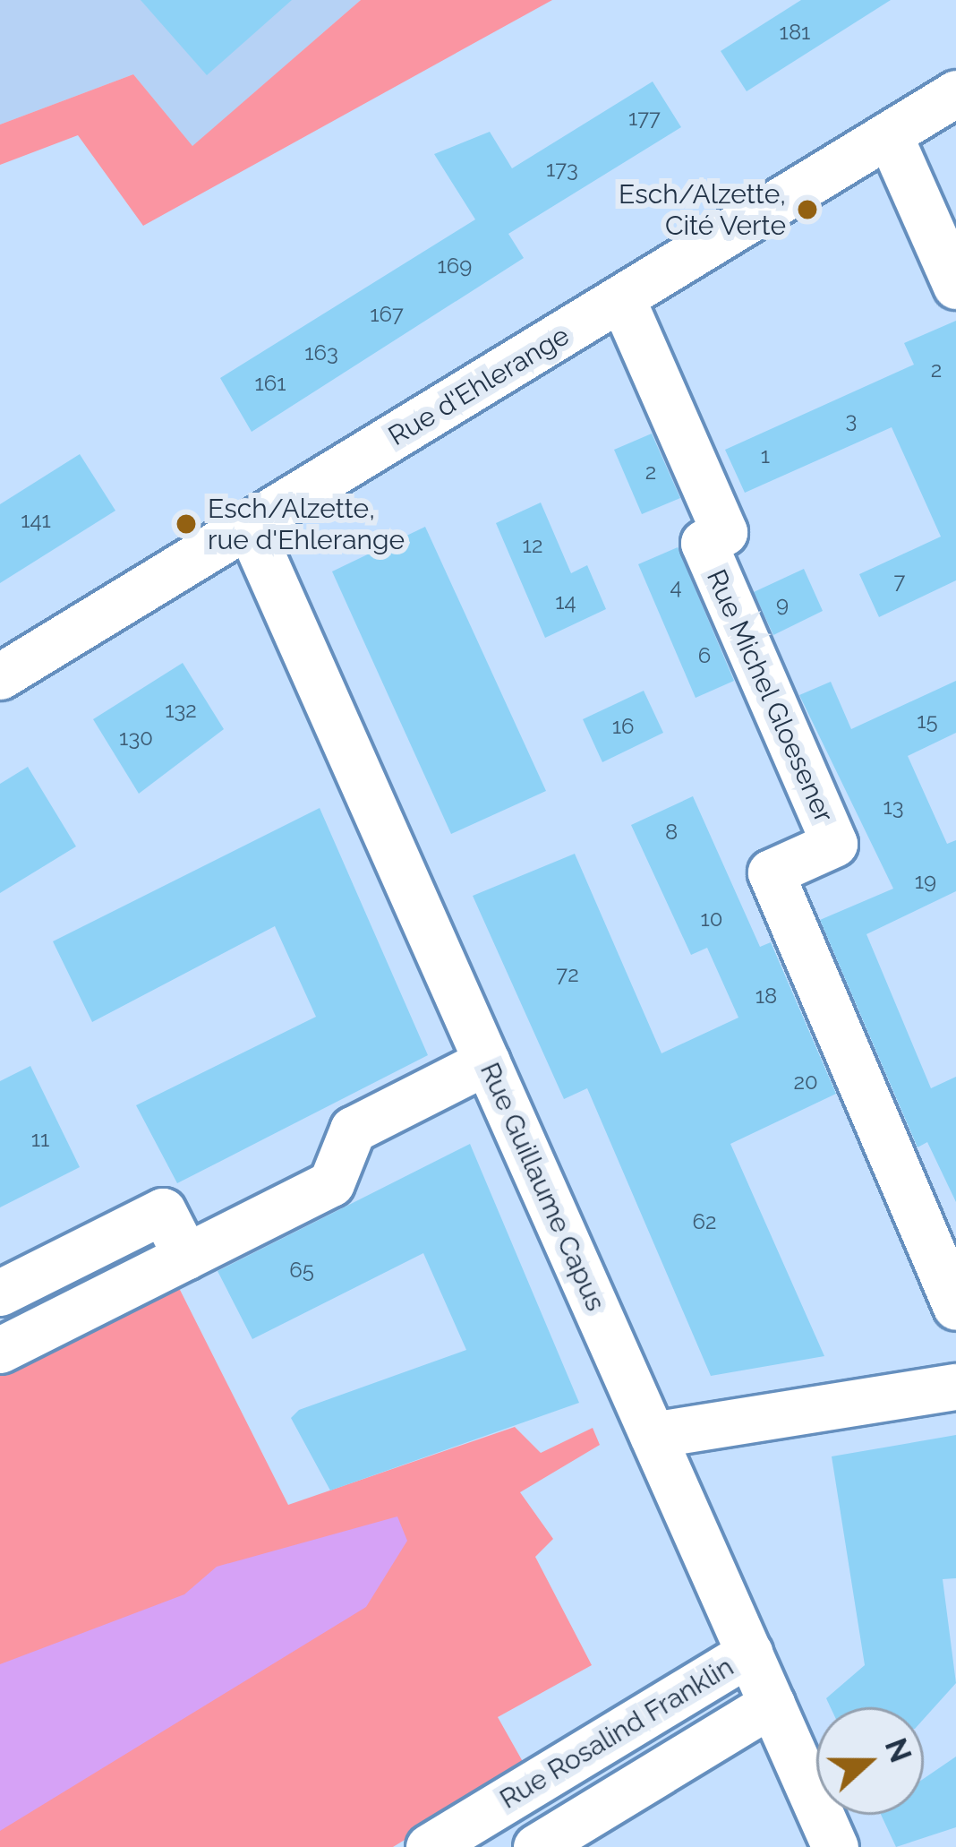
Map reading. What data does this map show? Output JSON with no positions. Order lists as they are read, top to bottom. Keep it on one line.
{"streets":{"street":["Rue d'Ehlerange","Rue Michel Gloesener","Rue Guillaume Capus","Rue Rosalind Franklin"]},"crossings":[["Rue d'Ehlerange","Rue Michel Gloesener"],["Rue d'Ehlerange","Rue Guillaume Capus"],["Rue Guillaume Capus","Rue Rosalind Franklin"]],"places":["Esch/Alzette, Cité Verte","Esch/Alzette, rue d'Ehlerange"],"house_numbers":["181","177","173","169","167","163","2","161","3","1","2","141","12","7","4","14","9","6","132","15","16","130","13","8","19","10","72","18","20","11","62","65"],"north":"right"}
